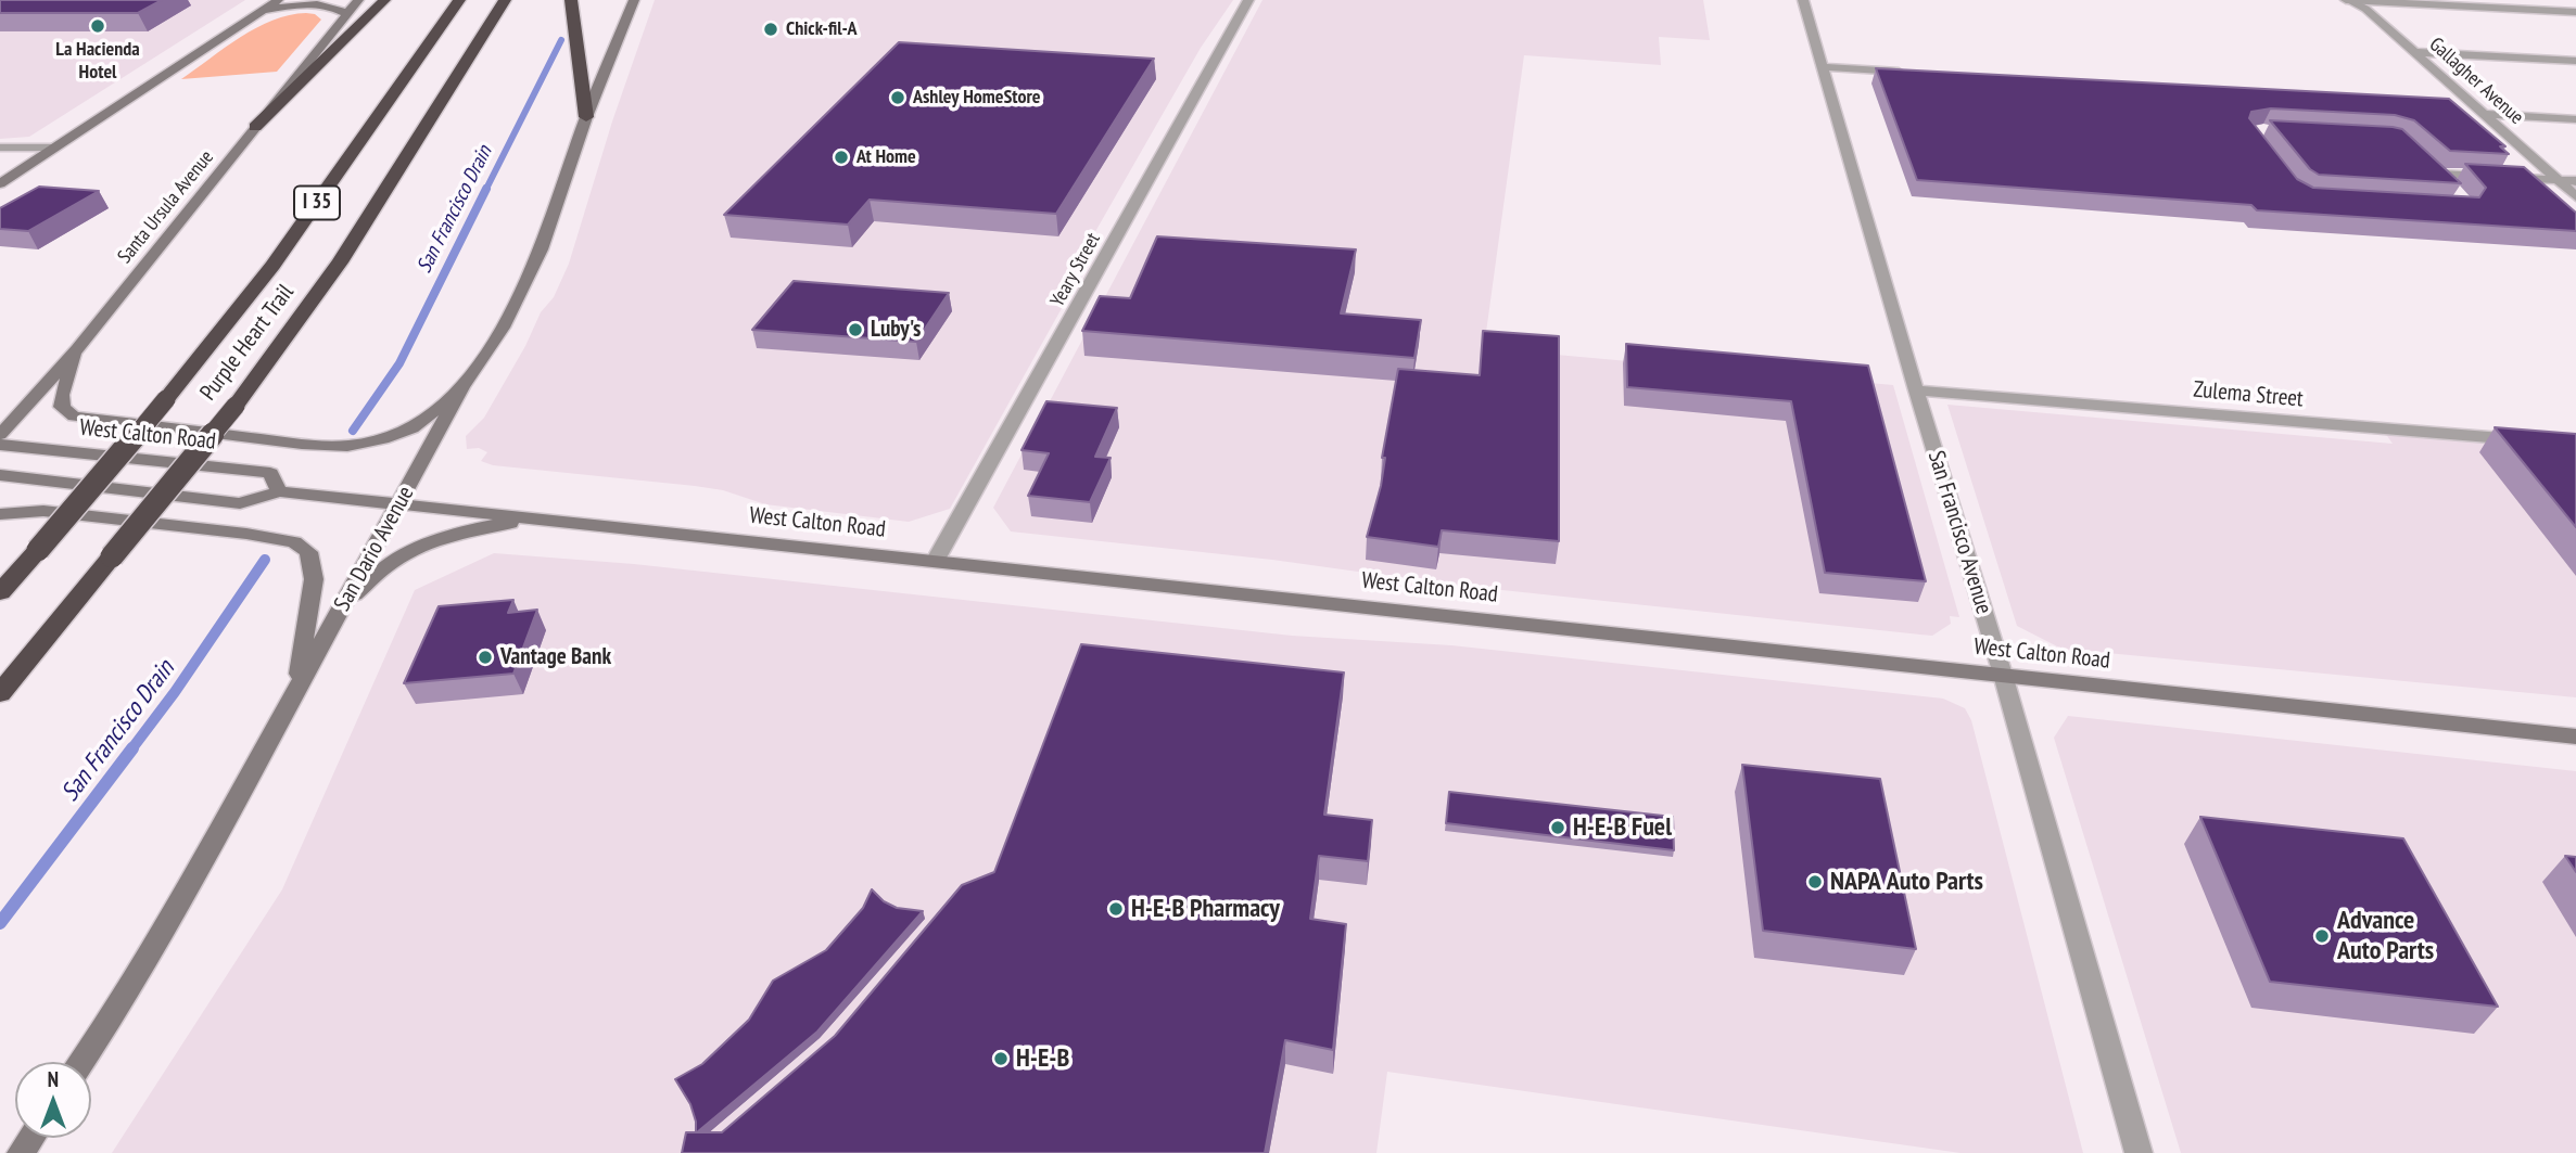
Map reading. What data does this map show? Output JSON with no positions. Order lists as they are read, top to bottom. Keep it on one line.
{"streets":{"highway":["I 35","Purple Heart Trail"],"main road":["Santa Ursula Avenue","West Calton Road","San Dario Avenue"],"street":["Gallagher Avenue","Yeary Street","Zulema Street","San Francisco Avenue"]},"crossings":[["Yeary Street","West Calton Road"],["Zulema Street","San Francisco Avenue"],["West Calton Road","San Francisco Avenue"],["West Calton Road","San Dario Avenue"]],"water":["San Francisco Drain"],"places":["La Hacienda Hotel","Chick-fil-A","Ashley HomeStore","At Home","Luby's","Vantage Bank","H-E-B Fuel","NAPA Auto Parts","H-E-B Pharmacy","Advance Auto Parts","H-E-B"],"north":"top"}
